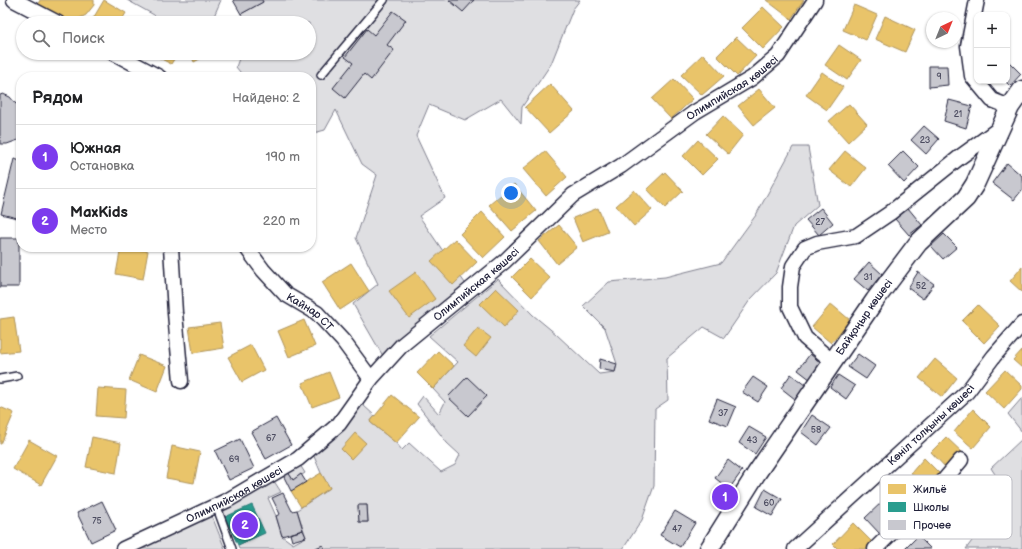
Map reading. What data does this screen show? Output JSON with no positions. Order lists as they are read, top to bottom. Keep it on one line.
{"streets":{"street":["Олимпийская көшесі","Кайнар СТ","Байқоңыр көшесі","Көніл толқыны көшесі"]},"crossings":[["Олимпийская көшесі","Кайнар СТ"]],"house_numbers":["9","21","23","27","31","52","37","58","67","43","69","60","75","47"],"legend":["Жильё","Школы","Прочее"],"north":"top right","page":{"map_buttons":["+","−"],"search":"Поиск","heading":["Рядом","Найдено: 2"],"list":[{"mark":"1","name":"Южная","note":"Остановка","value":"190 m"},{"mark":"2","name":"MaxKids","note":"Место","value":"220 m"}],"pins":["1","2"]}}
